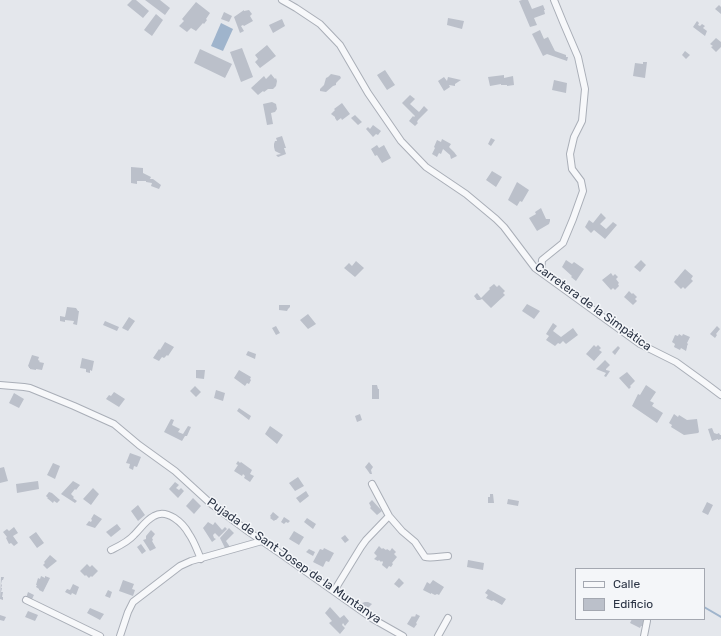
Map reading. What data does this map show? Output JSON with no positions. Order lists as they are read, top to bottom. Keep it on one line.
{"streets":{"street":["Carretera de la Simpàtica","Pujada de Sant Josep de la Muntanya"]},"legend":["Calle","Edificio"]}
